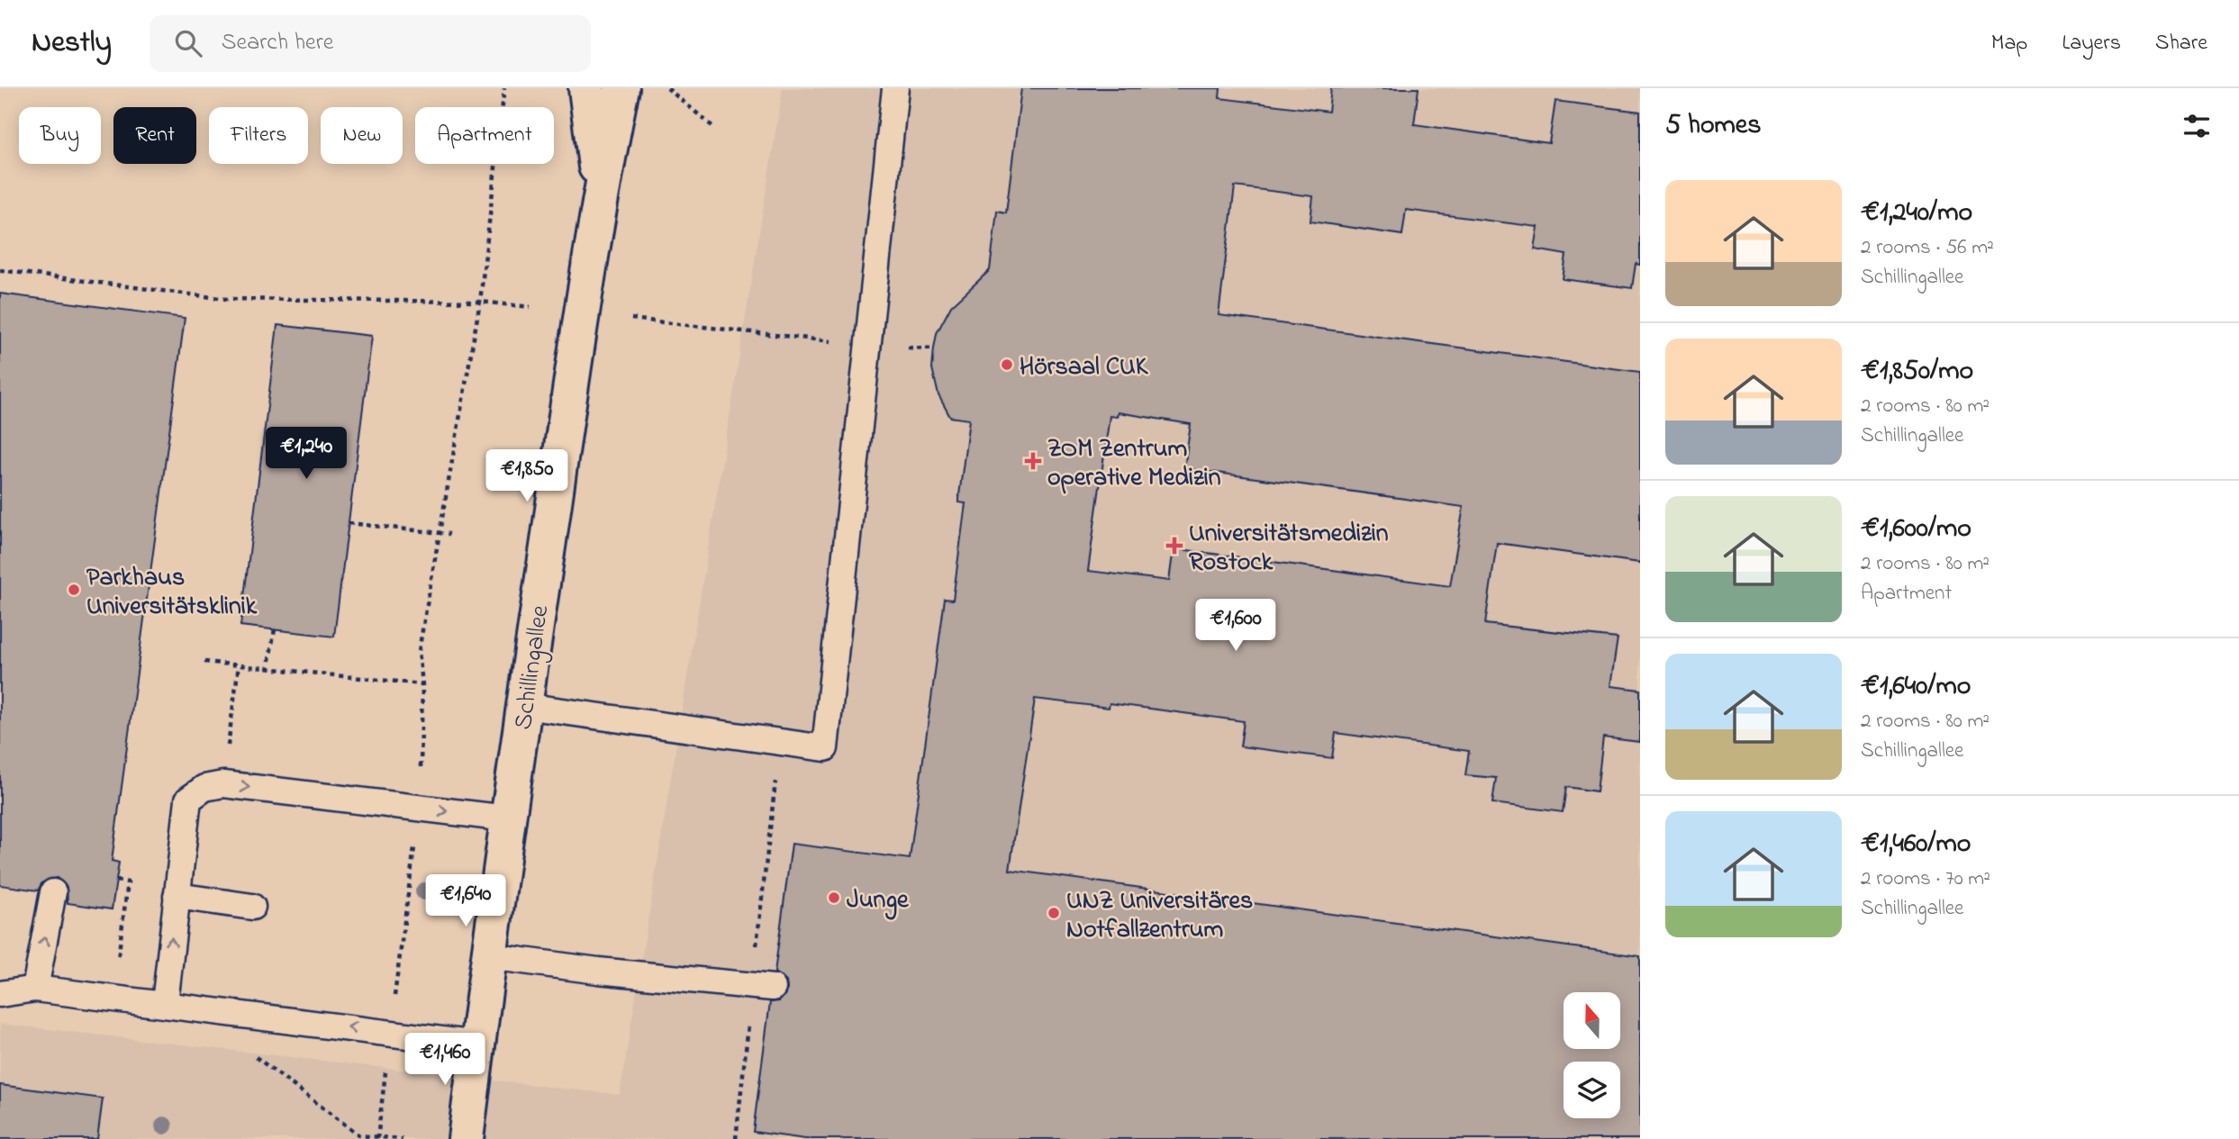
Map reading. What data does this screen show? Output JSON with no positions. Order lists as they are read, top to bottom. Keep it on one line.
{"streets":{"street":["Schillingallee"]},"places":{"other":["Hörsaal CUK","Parkhaus Universitätsklinik","Junge","UNZ Universitäres Notfallzentrum"],"health":["ZOM Zentrum operative Medizin","Universitätsmedizin Rostock"]},"north":"top","page":{"header":"Nestly","search":"Search here","nav":["Map","Layers","Share"],"heading":"5 homes","chip":["Buy","Rent","Filters","New","Apartment"],"list":[{"name":"€1,240/mo","note":"2 rooms · 56 m² · Schillingallee"},{"name":"€1,850/mo","note":"2 rooms · 80 m² · Schillingallee"},{"name":"€1,600/mo","note":"2 rooms · 80 m² · Apartment"},{"name":"€1,640/mo","note":"2 rooms · 80 m² · Schillingallee"},{"name":"€1,460/mo","note":"2 rooms · 70 m² · Schillingallee"}],"price":["€1,240","€1,850","€1,600","€1,640","€1,460"]}}
